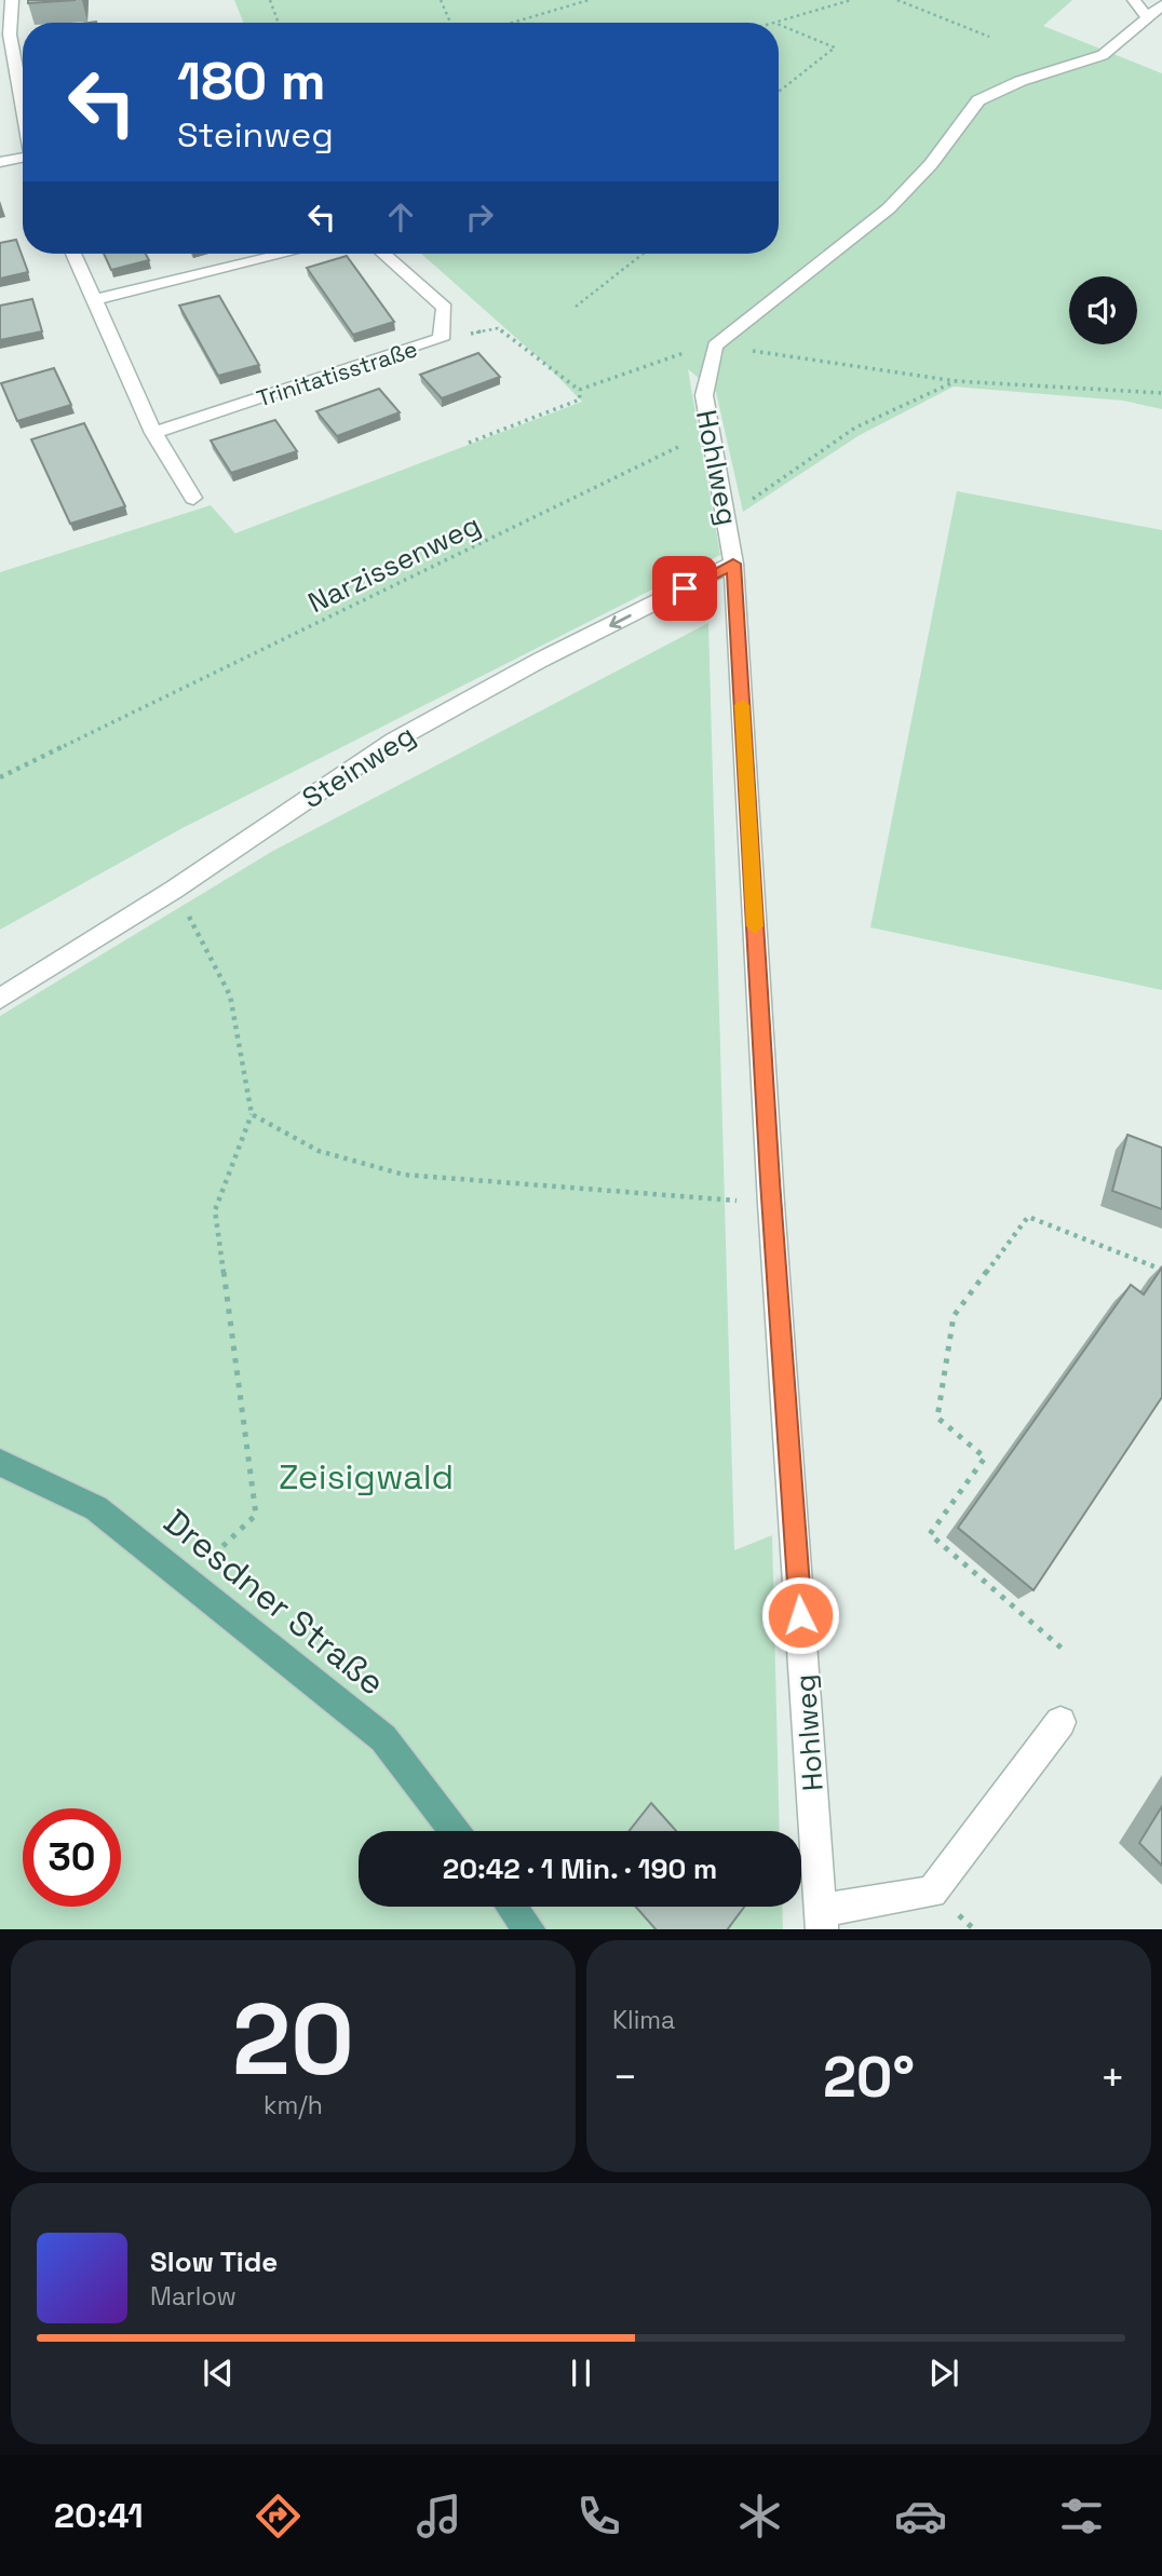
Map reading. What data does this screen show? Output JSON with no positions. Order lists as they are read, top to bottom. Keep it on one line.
{"streets":{"main road":["Dresdner Straße"],"street":["Trinitatisstraße","Hohlweg","Steinweg"],"path":["Narzissenweg"]},"crossings":[["Hohlweg","Narzissenweg"],["Hohlweg","Steinweg"]],"one_way":["Steinweg"],"parks":["Zeisigwald"],"page":{"turn":["180 m","Steinweg"],"limit":"30","trip":"20:42 · 1 Min. · 190 m","tile":[["20","km/h"],"Klima"],"heat":["−","20°","+"],"song":["Slow Tide","Marlow"],"tabs":"20:41"}}
